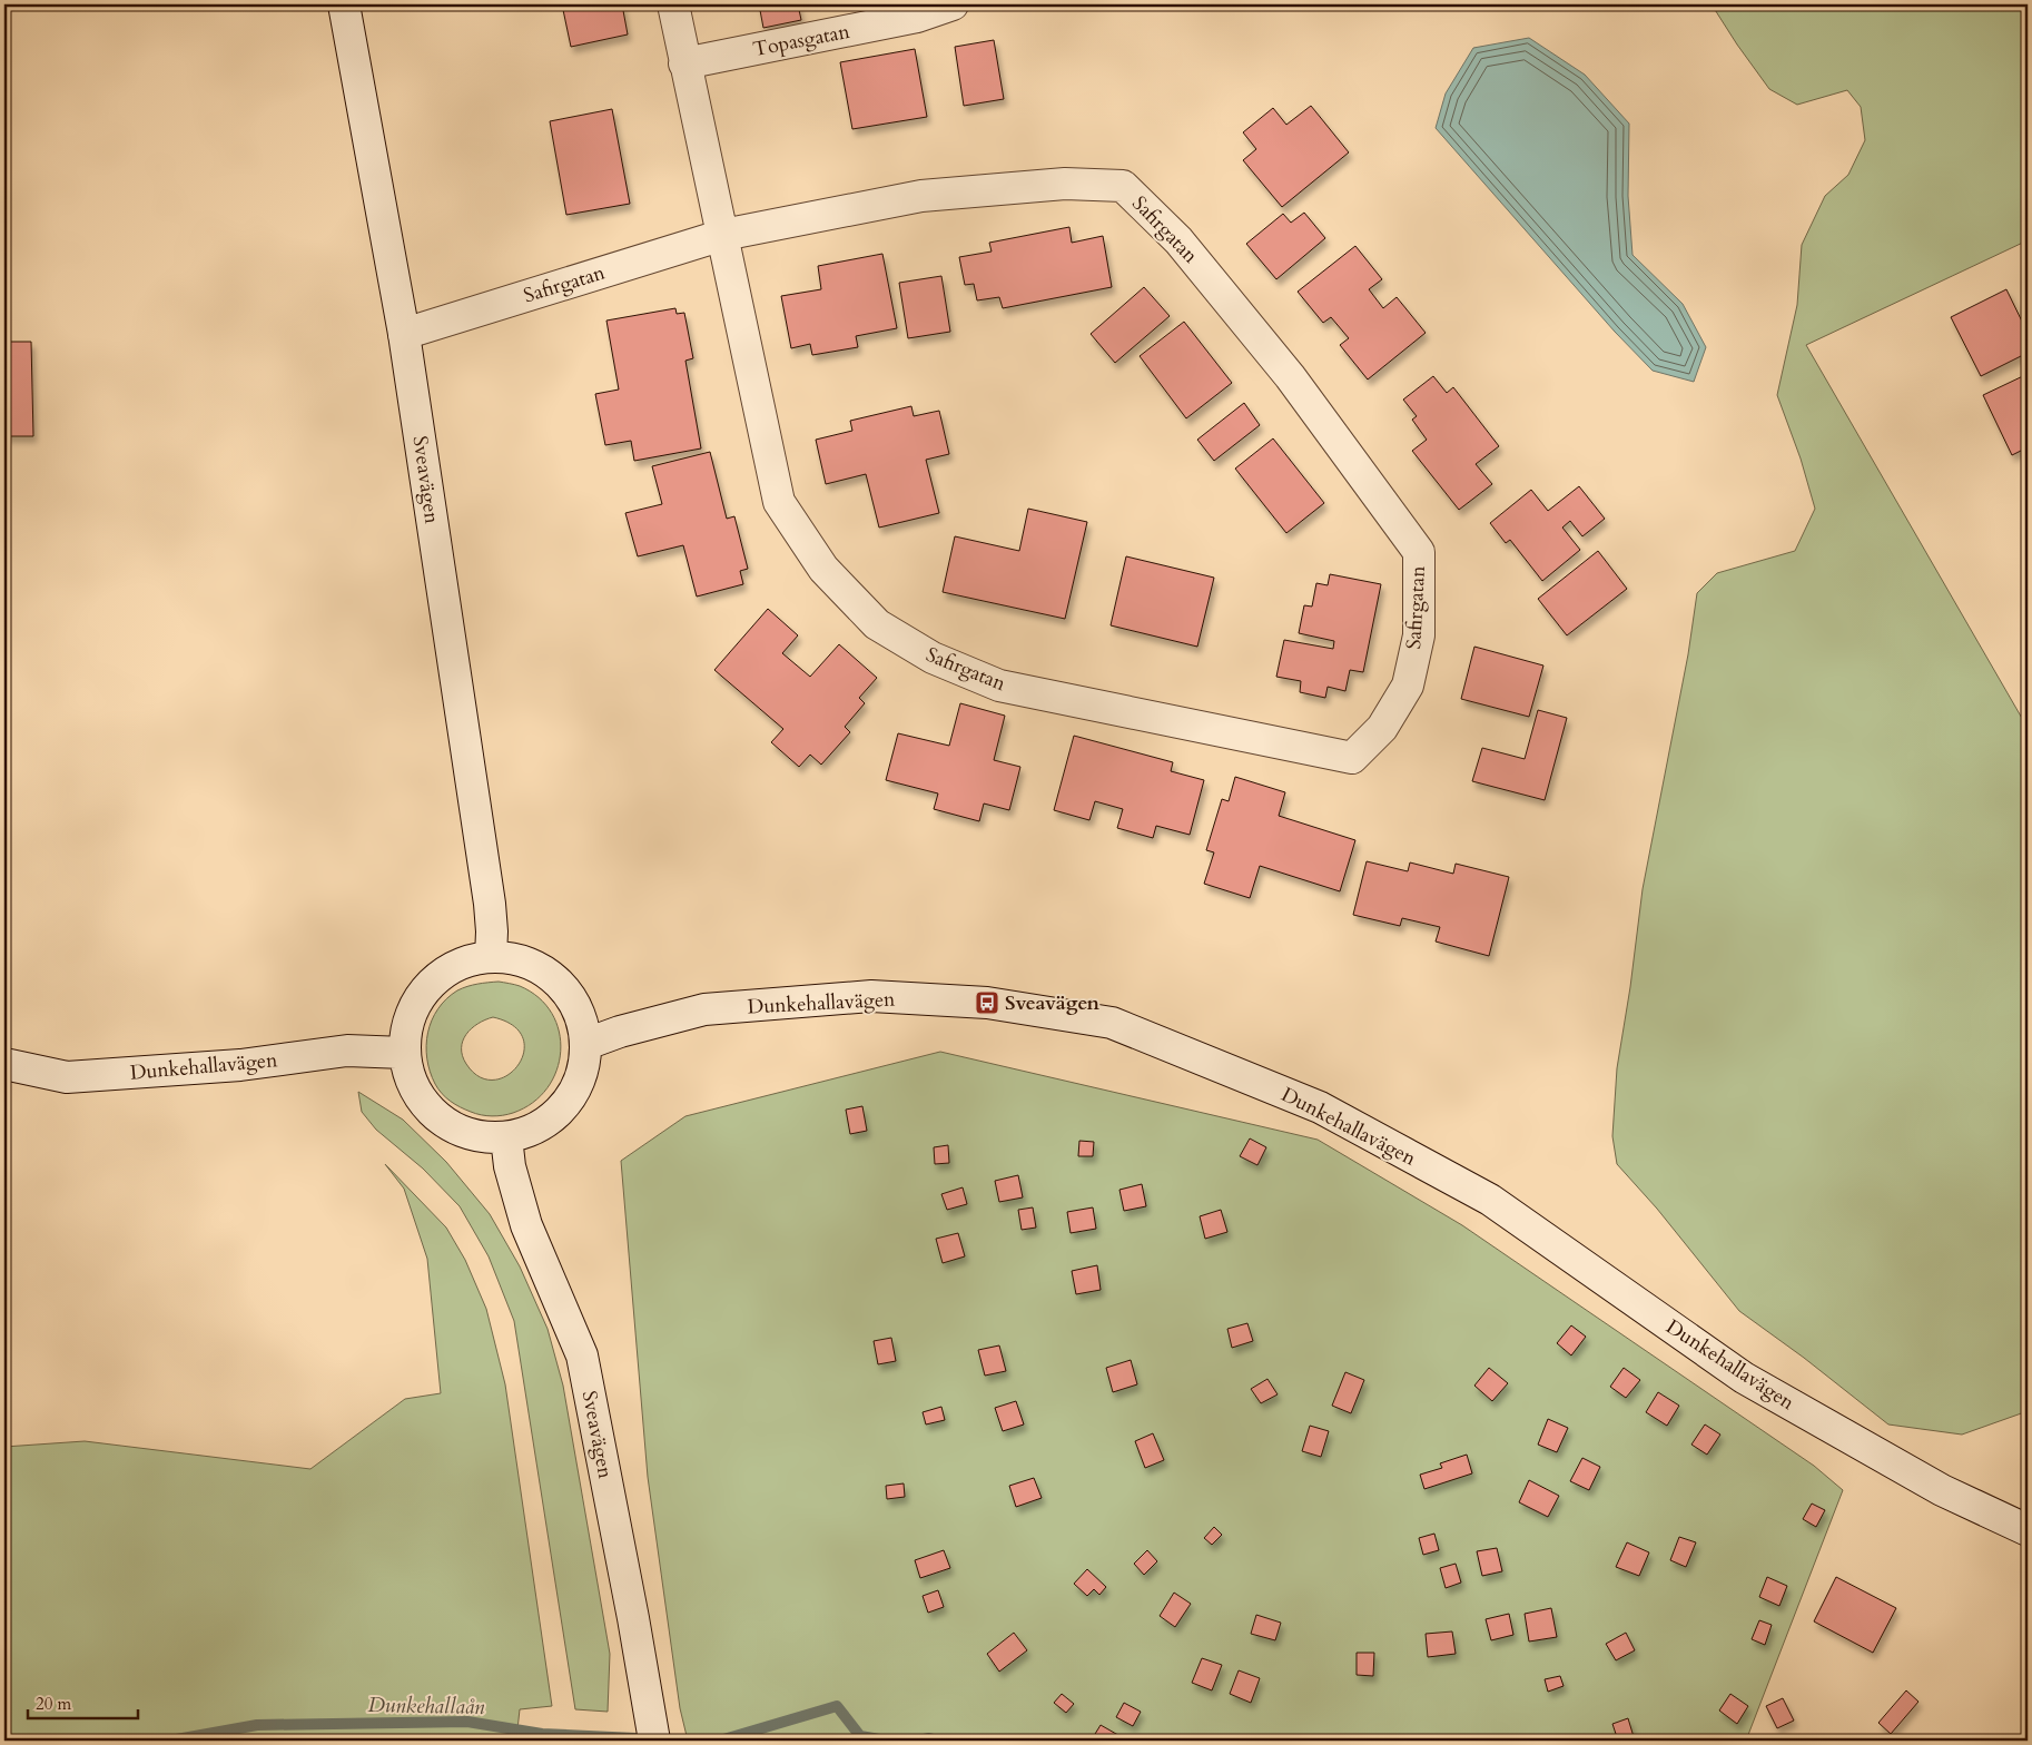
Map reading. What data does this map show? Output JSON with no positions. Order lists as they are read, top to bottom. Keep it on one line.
{"streets":{"street":["Topasgatan","Safirgatan","Sveavägen","Dunkehallavägen"]},"crossings":[["Safirgatan","Sveavägen"],["Sveavägen","Dunkehallavägen"]],"water":["Dunkehallaån"],"places":{"bus stop":["Sveavägen"]},"scale_bar":"20 m"}
